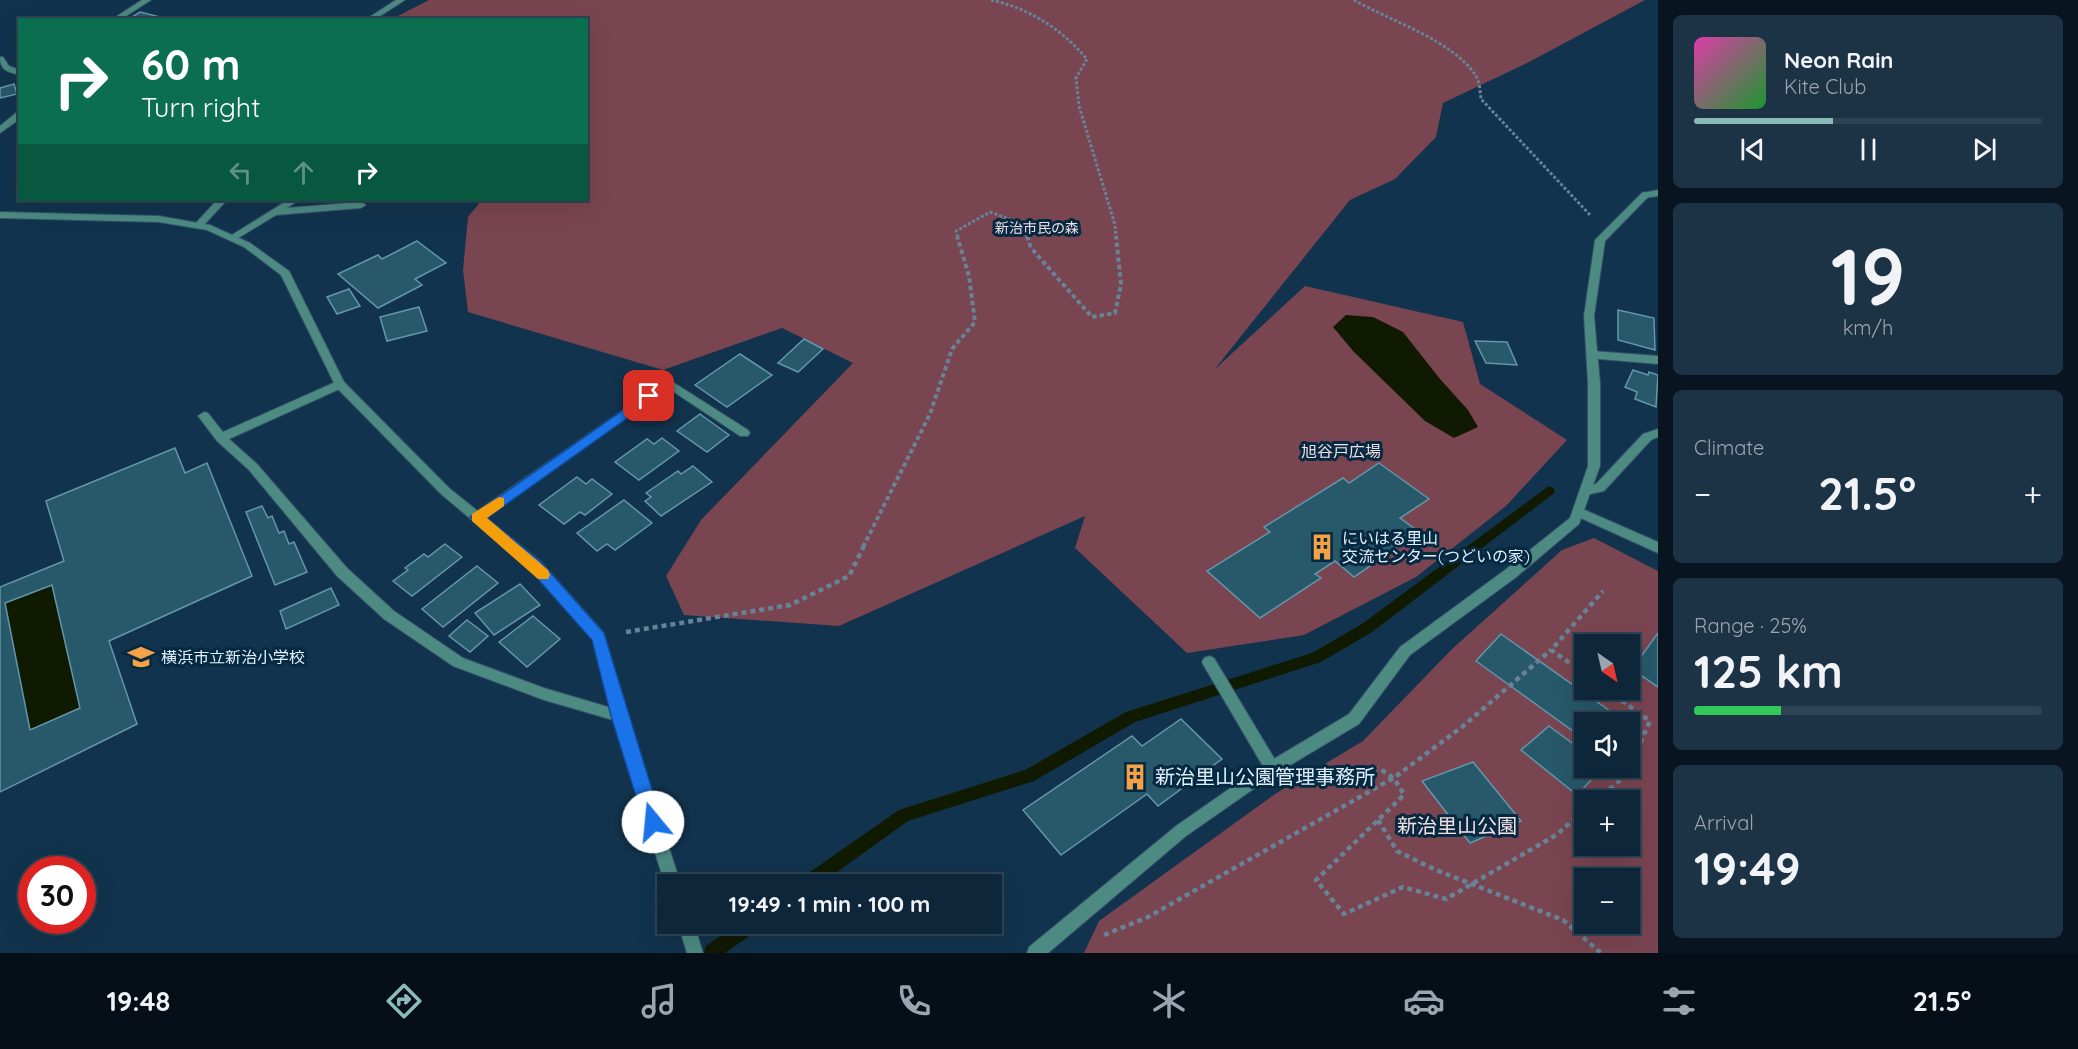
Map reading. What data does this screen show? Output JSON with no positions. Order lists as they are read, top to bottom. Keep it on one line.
{"parks":["新治市民の森","旭谷戸広場","新治里山公園"],"places":{"building":["にいはる里山 交流センター(つどいの家)","新治里山公園管理事務所"],"school or university":["横浜市立新治小学校"]},"north":"bottom right","page":{"turn":["60 m","Turn right"],"song":["Neon Rain","Kite Club"],"tile":[["19","km/h"],"Climate",["Range · 25%","125 km"],["Arrival","19:49"]],"heat":["−","21.5°","+"],"map_buttons":["+","−"],"limit":"30","trip":"19:49 · 1 min · 100 m","tabs":["19:48","21.5°"]}}
